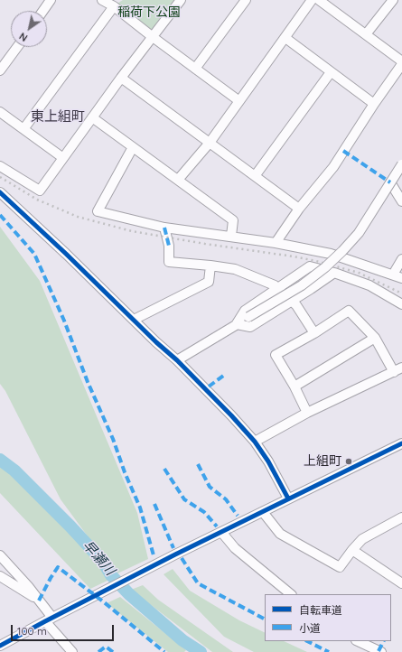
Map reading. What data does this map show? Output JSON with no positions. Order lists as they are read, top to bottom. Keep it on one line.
{"districts":["東上組町"],"water":["早瀬川"],"parks":["稲荷下公園"],"places":["上組町"],"legend":["自転車道","小道"],"scale_bar":"100 m","north":"bottom left"}
